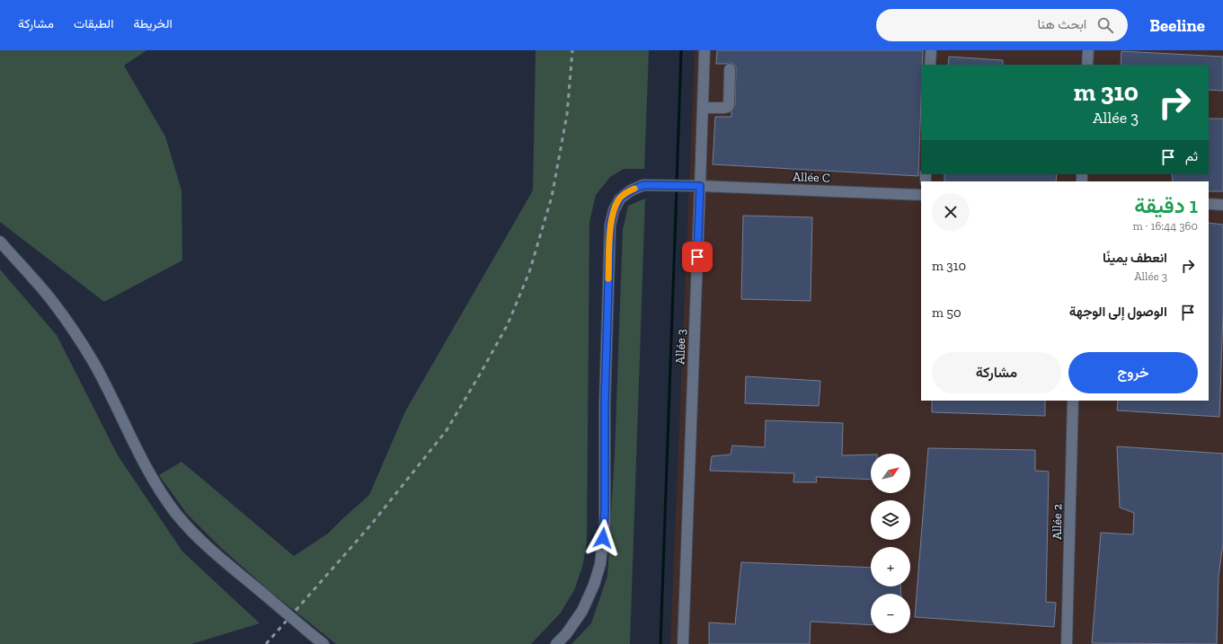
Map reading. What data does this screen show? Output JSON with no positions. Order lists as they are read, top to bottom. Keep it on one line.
{"streets":{"street":["Allée C","Allée 3","Allée 2"]},"crossings":[["Allée C","Allée 3"]],"north":"top right","page":{"header":"Beeline","search":"ابحث هنا","nav":["الخريطة","الطبقات","مشاركة"],"turn":["310 m","Allée 3"],"then":"ثم","heading":["1 دقيقة","360 m · 16:44"],"list":[{"name":"انعطف يمينًا","note":"Allée 3","value":"310 m"},{"name":"الوصول إلى الوجهة","value":"50 m"}],"buttons":["خروج","مشاركة"],"map_buttons":["+","−"]}}
